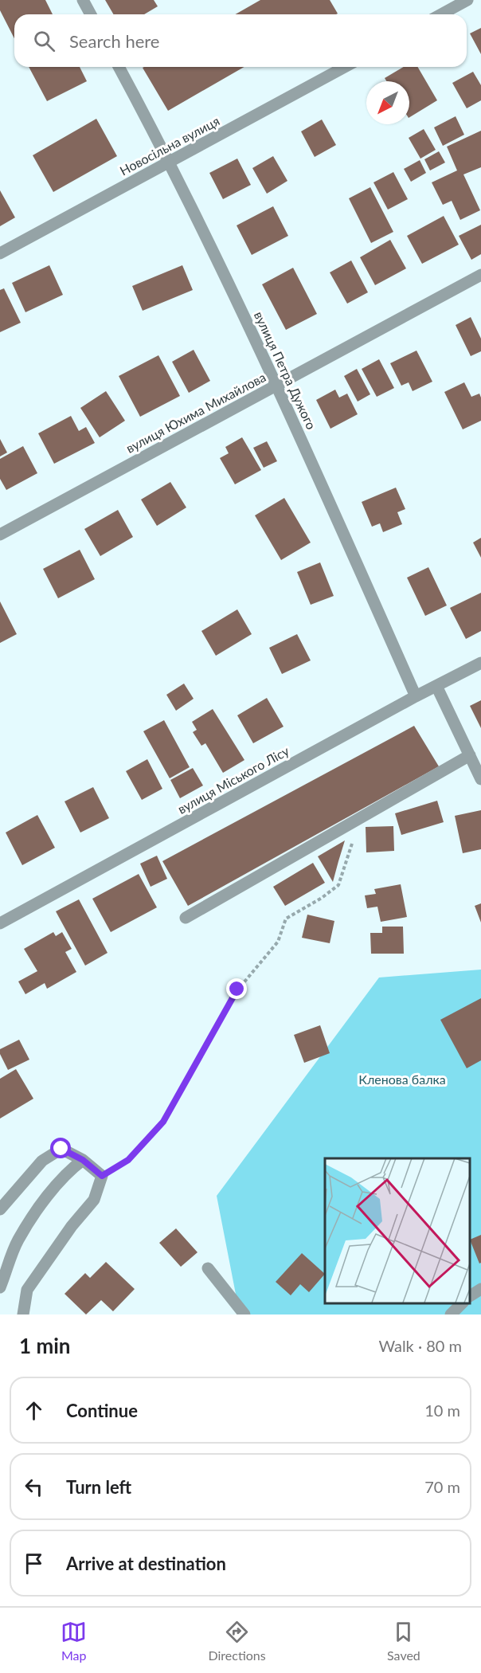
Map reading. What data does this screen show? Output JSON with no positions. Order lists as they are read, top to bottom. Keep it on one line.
{"streets":{"street":["Новосільна вулиця","вулиця Петра Дужого","вулиця Юхима Михайлова","вулиця Міського Лісу"]},"crossings":[["Новосільна вулиця","вулиця Петра Дужого"],["вулиця Петра Дужого","вулиця Юхима Михайлова"],["вулиця Петра Дужого","вулиця Міського Лісу"]],"parks":["Кленова балка"],"north":"bottom left","page":{"search":"Search here","heading":["1 min","Walk · 80 m"],"list":[["Continue","10 m"],["Turn left","70 m"],"Arrive at destination"],"nav":["Map","Directions","Saved"]}}
